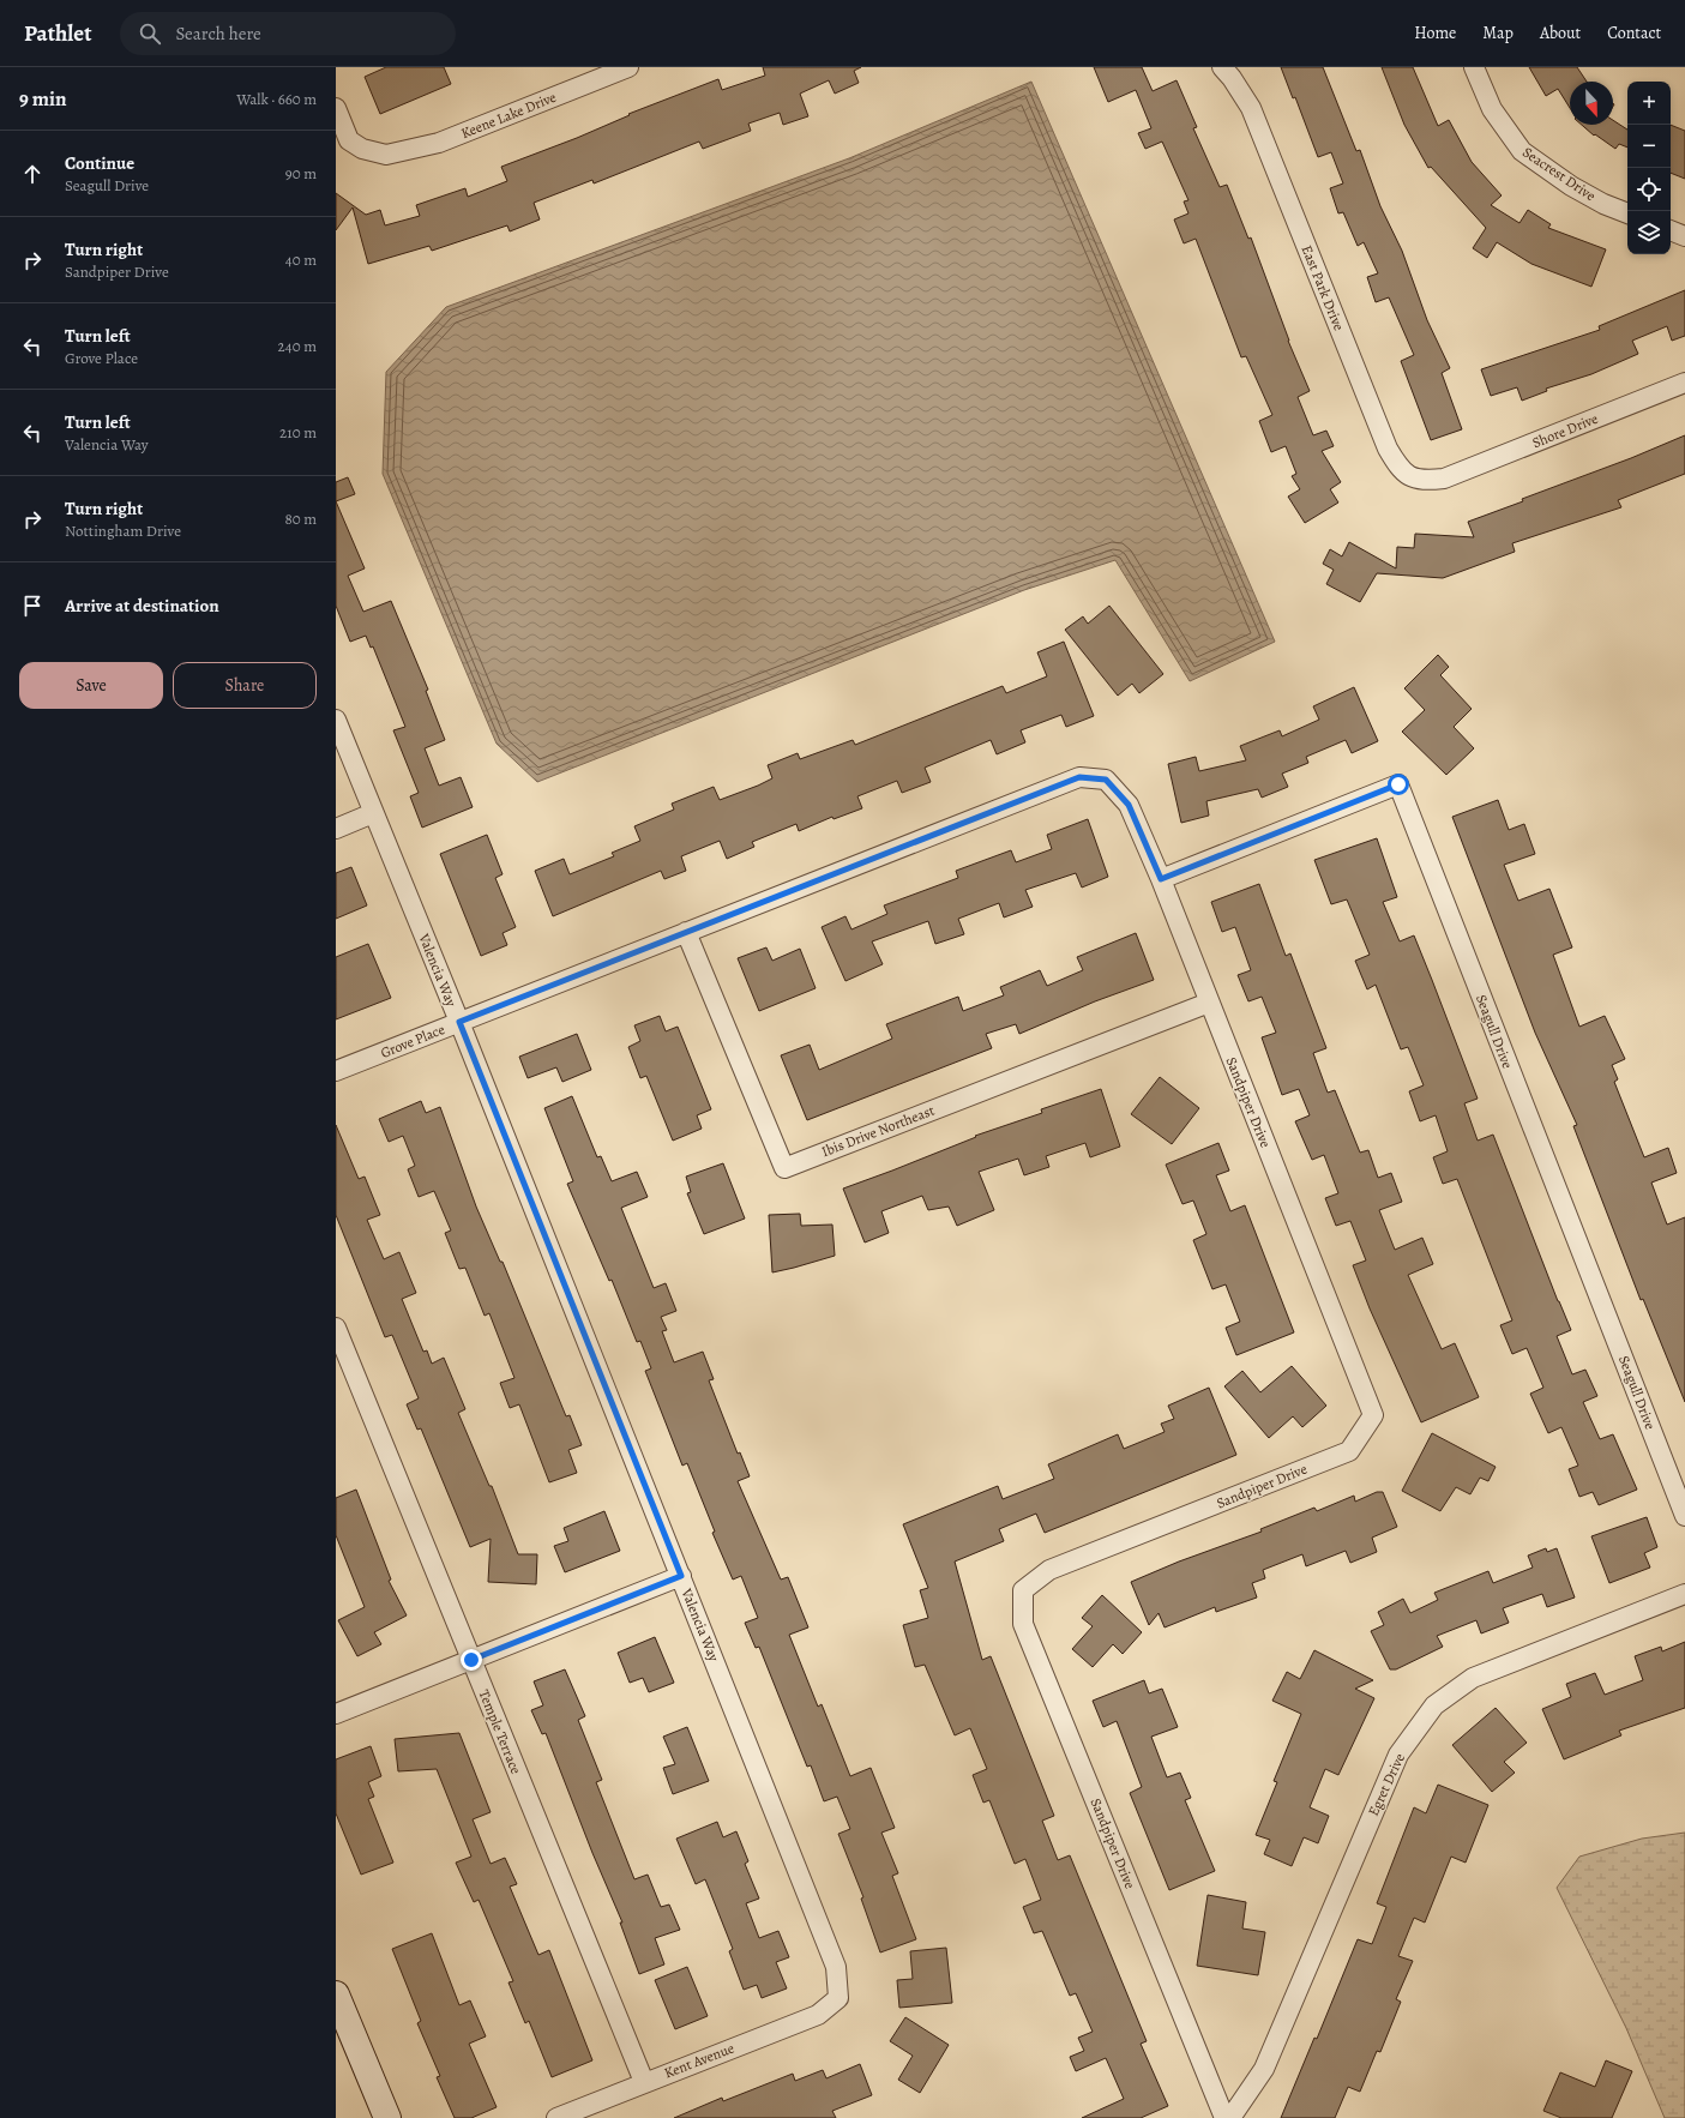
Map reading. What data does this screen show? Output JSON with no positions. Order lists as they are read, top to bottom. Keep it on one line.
{"streets":{"street":["Keene Lake Drive","Seacrest Drive","East Park Drive","Shore Drive","Valencia Way","Seagull Drive","Grove Place","Sandpiper Drive","Ibis Drive Northeast","Temple Terrace","Egret Drive","Kent Avenue"]},"crossings":[["East Park Drive","Shore Drive"],["Valencia Way","Grove Place"],["Valencia Way","Kent Avenue"],["Seagull Drive","Sandpiper Drive"],["Grove Place","Sandpiper Drive"],["Grove Place","Ibis Drive Northeast"],["Sandpiper Drive","Ibis Drive Northeast"],["Temple Terrace","Kent Avenue"]],"north":"bottom","page":{"header":"Pathlet","search":"Search here","nav":["Home","Map","About","Contact"],"heading":["9 min","Walk · 660 m"],"map_buttons":["+","−"],"list":[["Continue","Seagull Drive","90 m"],["Turn right","Sandpiper Drive","40 m"],["Turn left","Grove Place","240 m"],["Turn left","Valencia Way","210 m"],["Turn right","Nottingham Drive","80 m"],"Arrive at destination"],"buttons":["Save","Share"]}}
